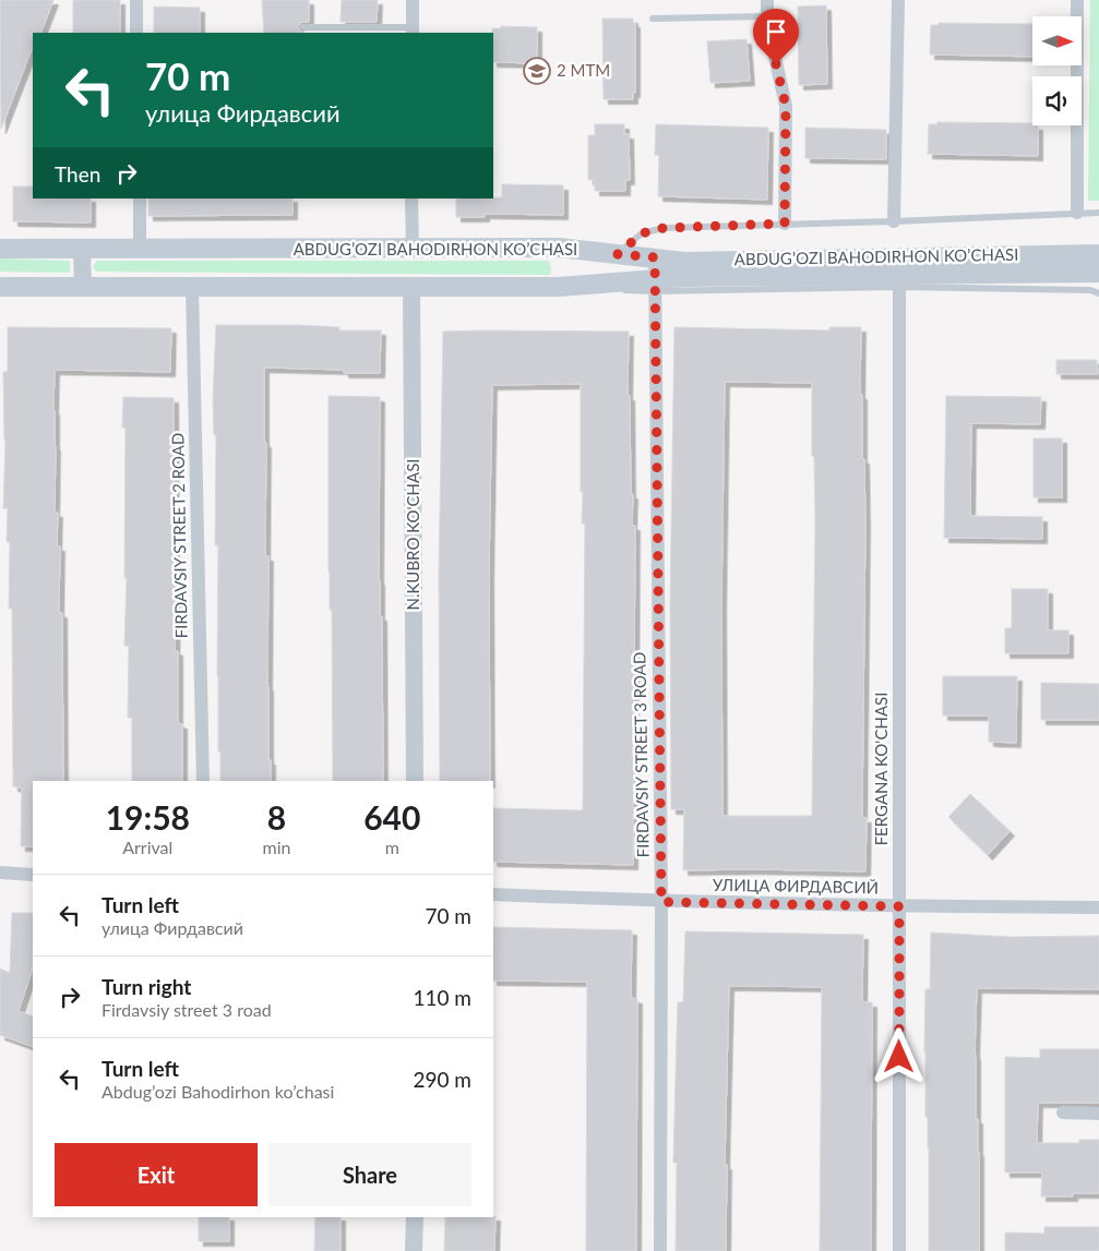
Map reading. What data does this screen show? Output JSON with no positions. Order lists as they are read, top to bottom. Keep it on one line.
{"streets":{"main road":["ABDUG’OZI BAHODIRHON KO’CHASI"],"street":["N.KUBRO KO'CHASI","FIRDAVSIY STREET 2 ROAD","FIRDAVSIY STREET 3 ROAD","FERGANA KO'CHASI","УЛИЦА ФИРДАВСИЙ"]},"crossings":[["ABDUG’OZI BAHODIRHON KO’CHASI","N.KUBRO KO'CHASI"],["ABDUG’OZI BAHODIRHON KO’CHASI","FIRDAVSIY STREET 2 ROAD"],["ABDUG’OZI BAHODIRHON KO’CHASI","FIRDAVSIY STREET 3 ROAD"],["FIRDAVSIY STREET 3 ROAD","УЛИЦА ФИРДАВСИЙ"],["FERGANA KO'CHASI","УЛИЦА ФИРДАВСИЙ"]],"places":{"school or university":["2 MTM"]},"north":"right","page":{"turn":["70 m","улица Фирдавсий"],"then":"Then","eta":["19:58","Arrival","8","min","640","m"],"list":[{"name":"Turn left","note":"улица Фирдавсий","value":"70 m"},{"name":"Turn right","note":"Firdavsiy street 3 road","value":"110 m"},{"name":"Turn left","note":"Abdug’ozi Bahodirhon ko’chasi","value":"290 m"}],"buttons":["Exit","Share"]}}
